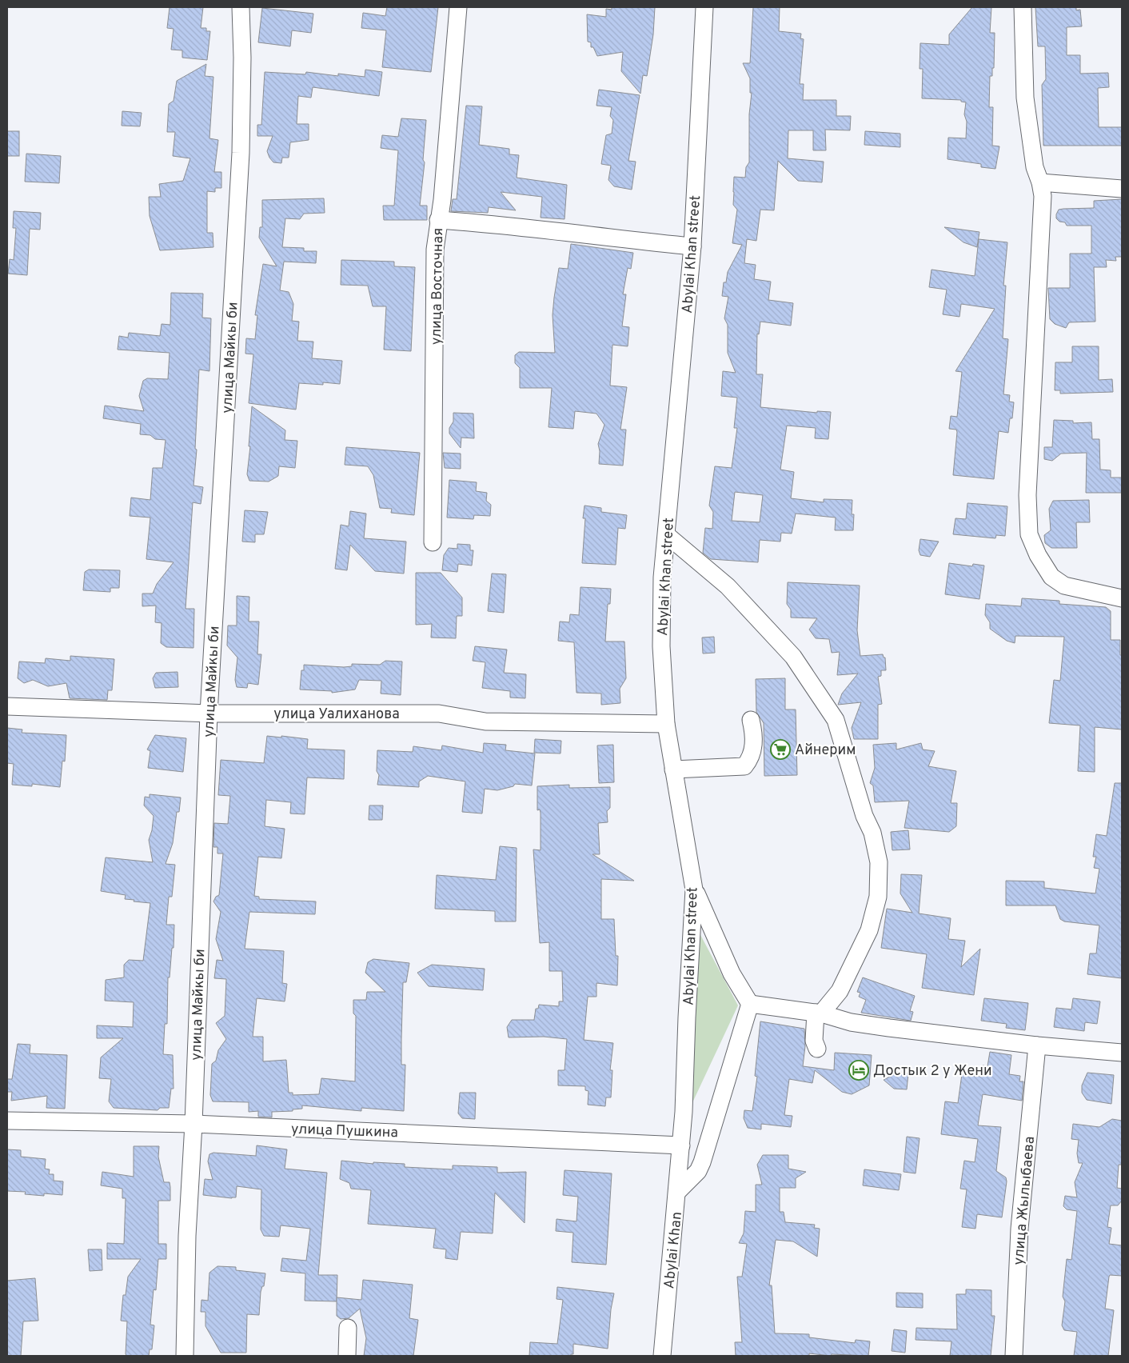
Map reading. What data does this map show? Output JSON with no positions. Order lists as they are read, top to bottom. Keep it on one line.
{"streets":{"street":["Abylai Khan street","улица Восточная","улица Майкы би","улица Уалиханова","улица Пушкина","улица Жылыбаева","Abylai Khan"]},"crossings":[["Abylai Khan street","улица Уалиханова"],["Abylai Khan street","улица Пушкина"],["Abylai Khan street","Abylai Khan"],["улица Майкы би","улица Уалиханова"],["улица Майкы би","улица Пушкина"],["улица Пушкина","Abylai Khan"]],"places":{"supermarket":["Айнерим"],"hotel":["Достык 2 у Жени"]}}
